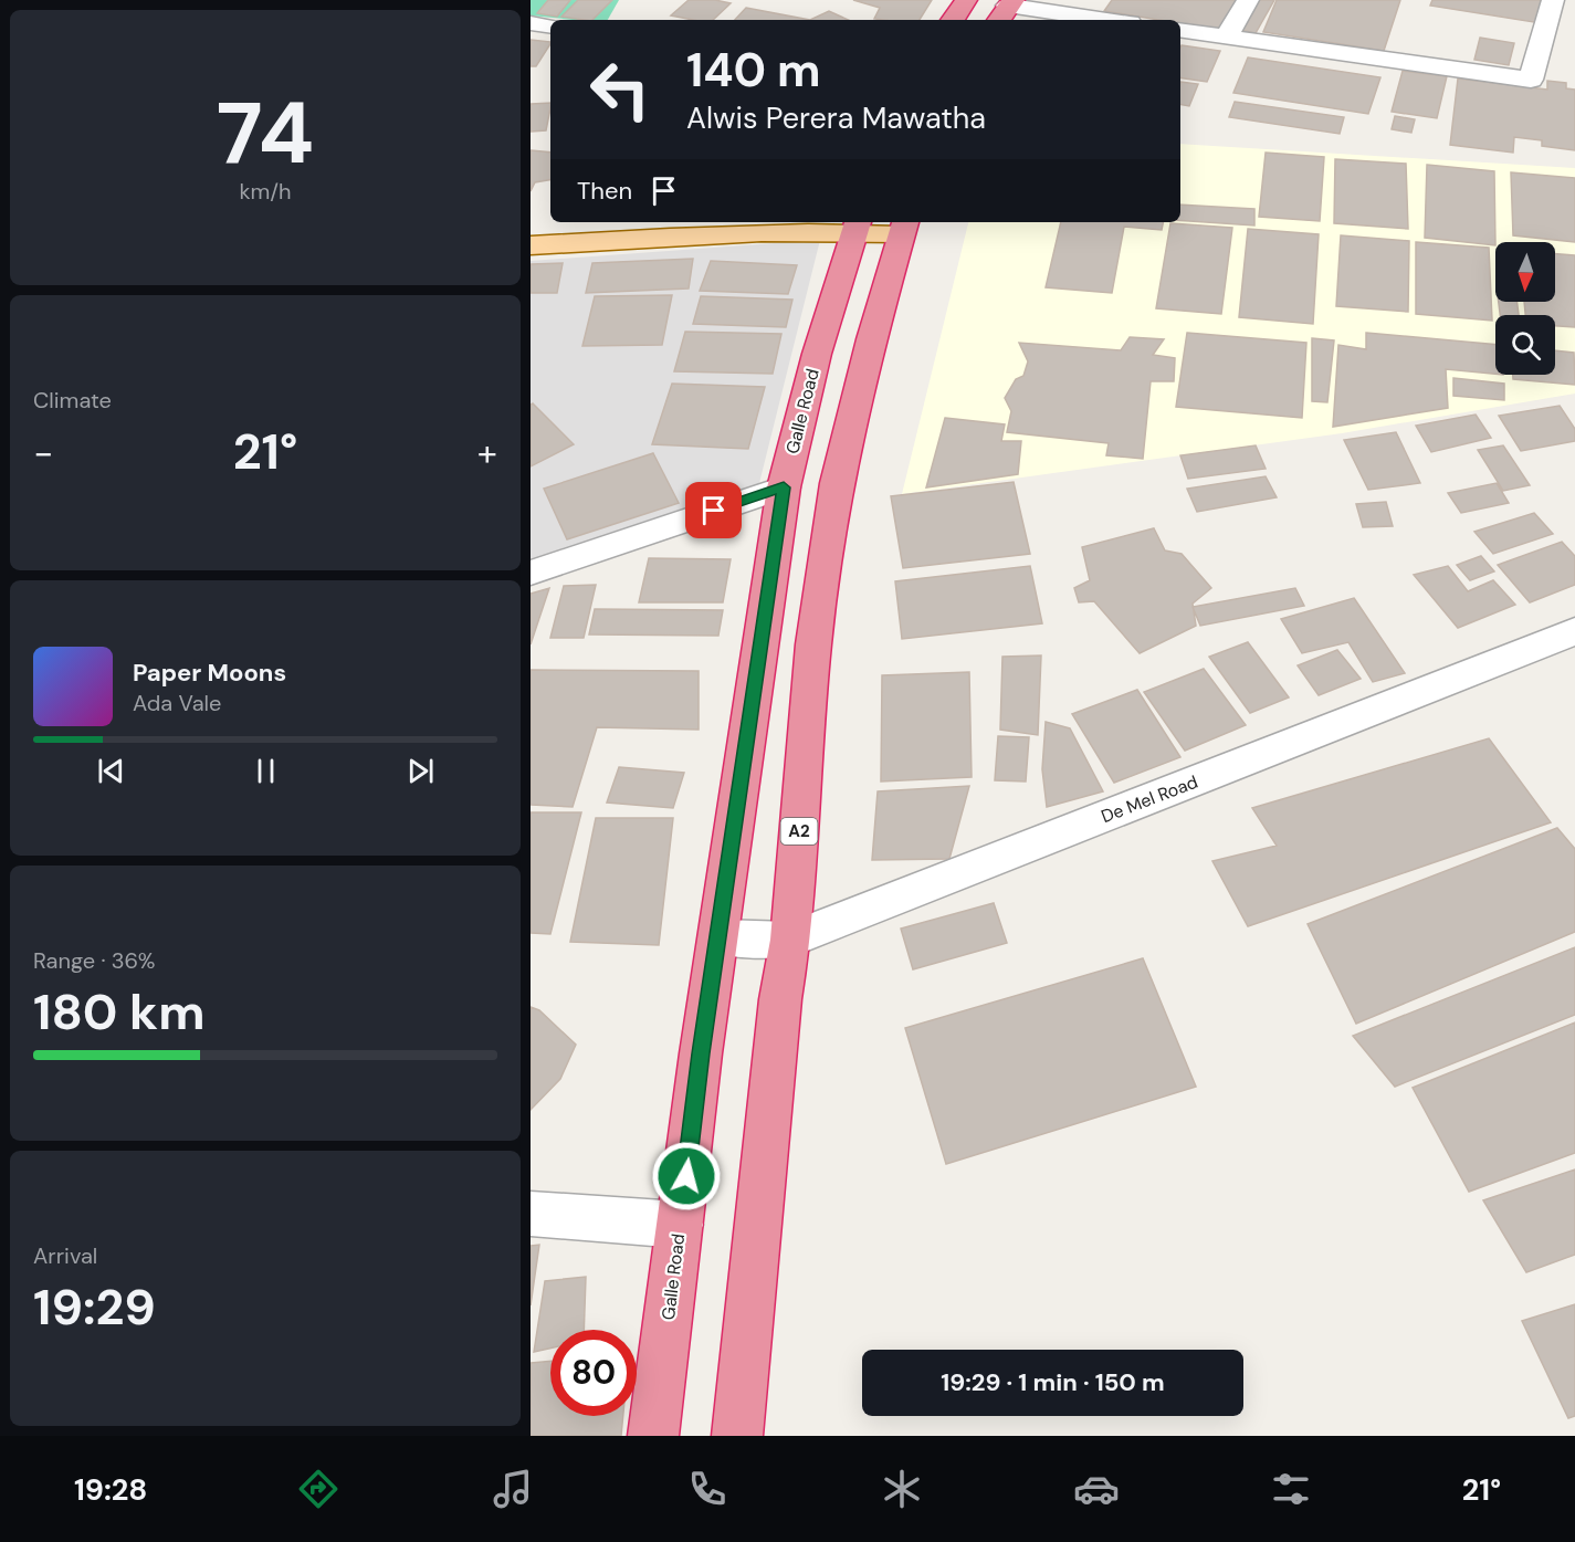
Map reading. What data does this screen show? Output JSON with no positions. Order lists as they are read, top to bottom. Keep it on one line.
{"streets":{"highway":["Galle Road","A2"],"street":["De Mel Road"]},"crossings":[["Galle Road","De Mel Road"],["De Mel Road","A2"]],"north":"bottom","page":{"tile":[["74","km/h"],"Climate",["Range · 36%","180 km"],["Arrival","19:29"]],"turn":["140 m","Alwis Perera Mawatha"],"then":"Then","heat":["−","21°","+"],"song":["Paper Moons","Ada Vale"],"limit":"80","trip":"19:29 · 1 min · 150 m","tabs":["19:28","21°"]}}
